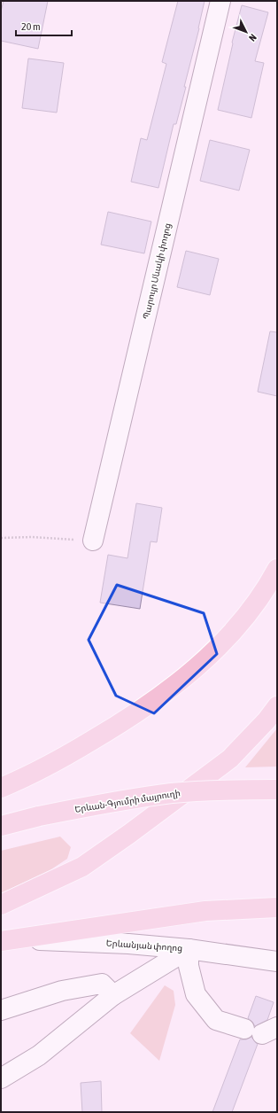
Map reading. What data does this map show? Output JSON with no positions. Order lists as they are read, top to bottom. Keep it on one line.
{"streets":{"highway":["Երևան-Գյումրի մայրուղի"],"street":["Պարույր Սևակի փողոց","Երևանյան փողոց"]},"scale_bar":"20 m","north":"bottom right"}
